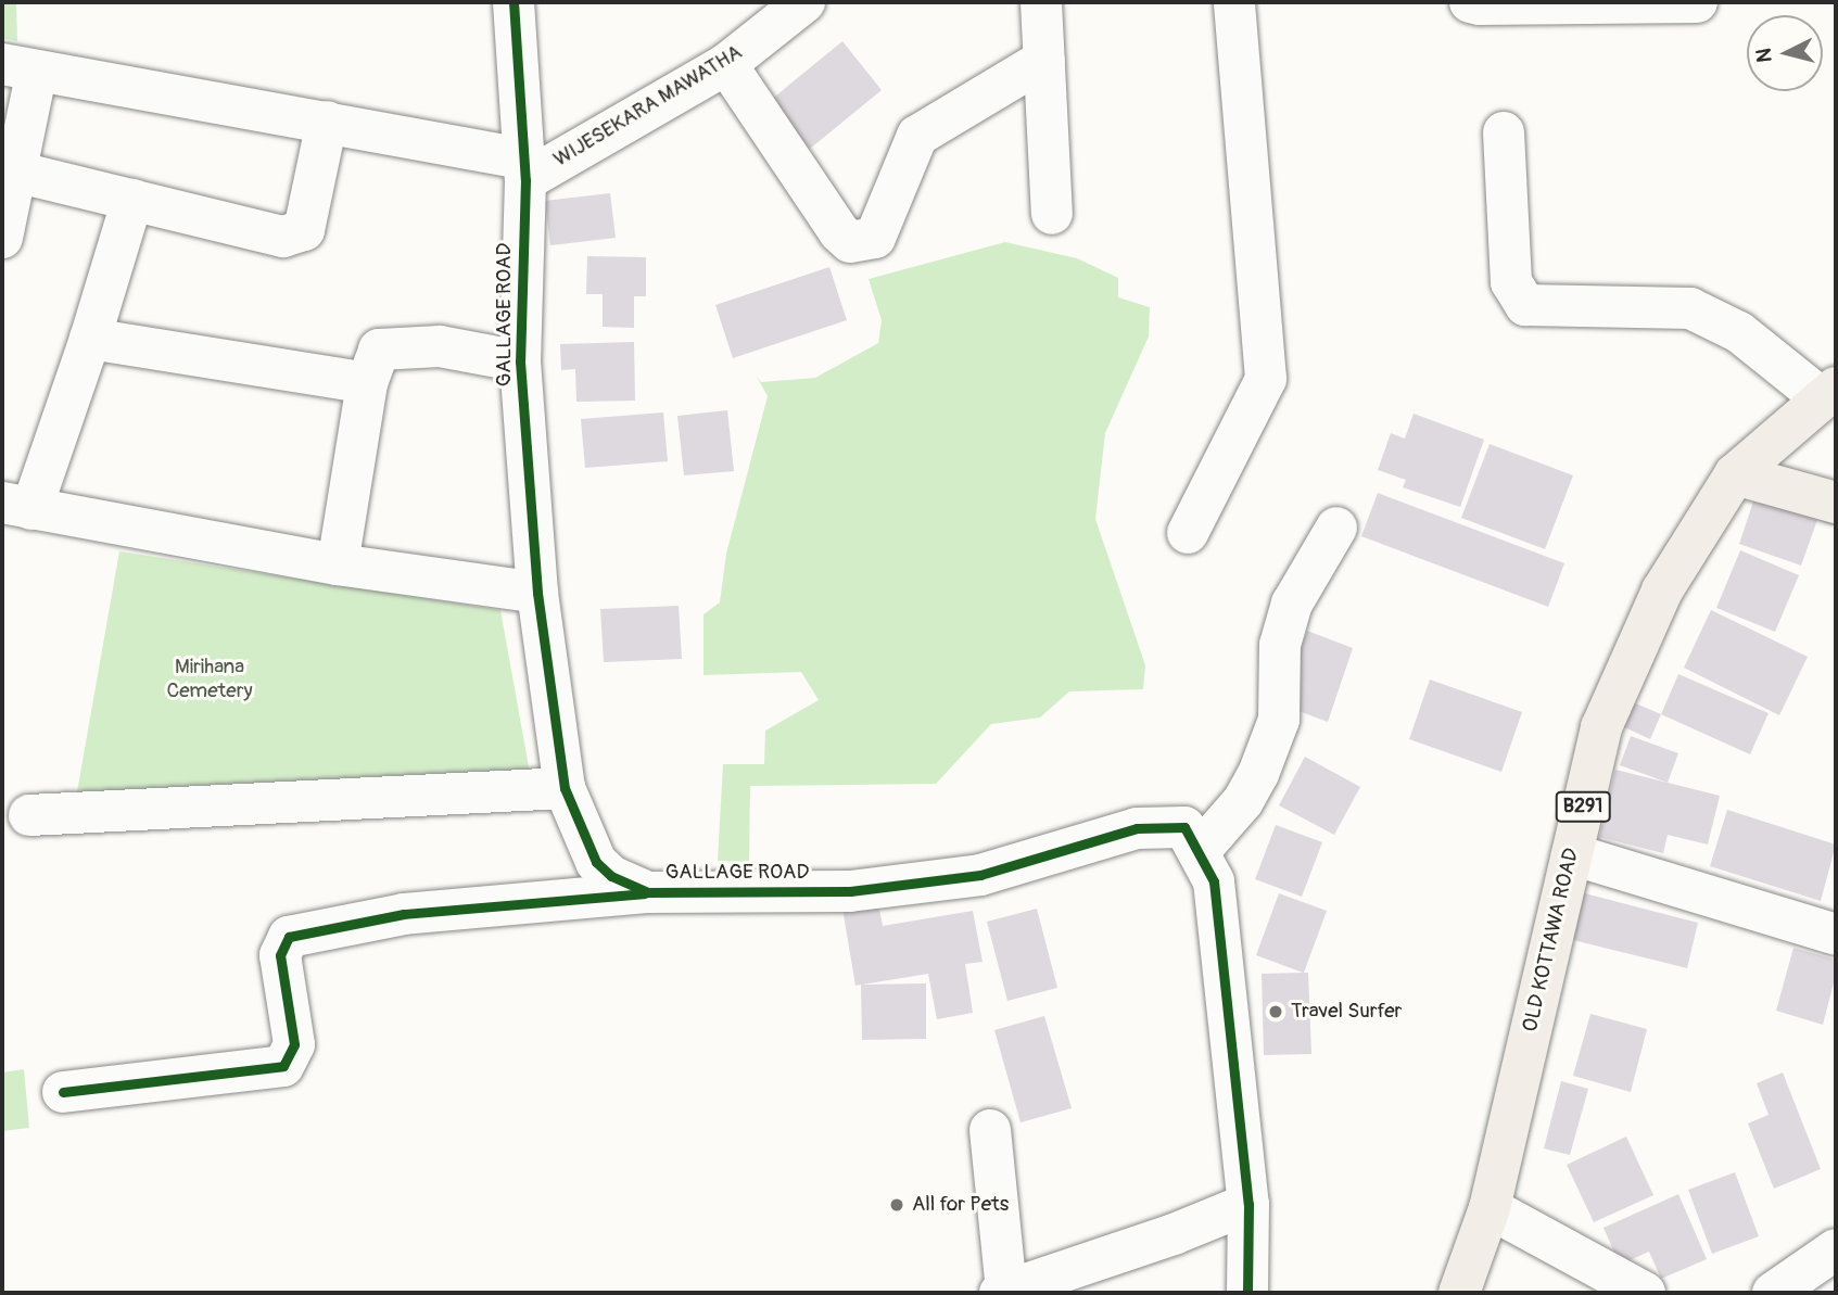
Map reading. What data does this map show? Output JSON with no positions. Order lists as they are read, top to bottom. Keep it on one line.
{"streets":{"main road":["B291","OLD KOTTAWA ROAD"],"street":["WIJESEKARA MAWATHA","GALLAGE ROAD"]},"crossings":[["WIJESEKARA MAWATHA","GALLAGE ROAD"]],"parks":["Mirihana Cemetery"],"places":["Travel Surfer","All for Pets"],"north":"left"}
